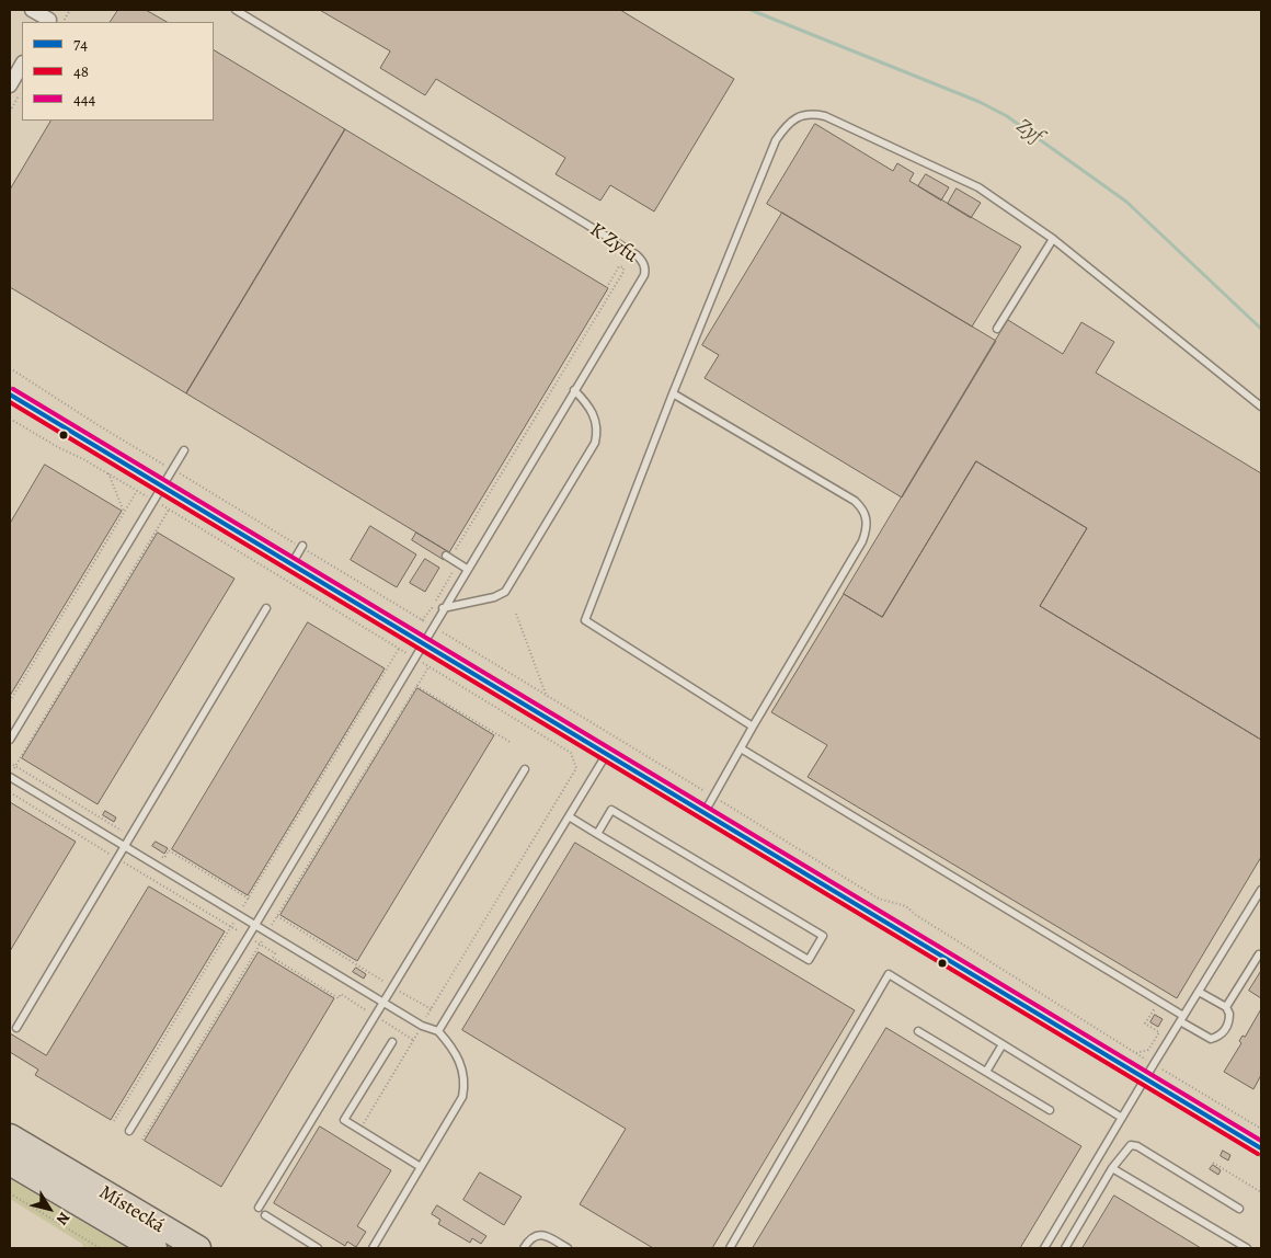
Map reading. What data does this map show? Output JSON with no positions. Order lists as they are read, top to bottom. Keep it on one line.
{"streets":{"highway":["Místecká"],"lane":["K Zyfu"]},"water":["Zyf"],"lines":["transit line 444","transit line 74","transit line 48"],"legend":["74","48","444"],"north":"bottom right"}
